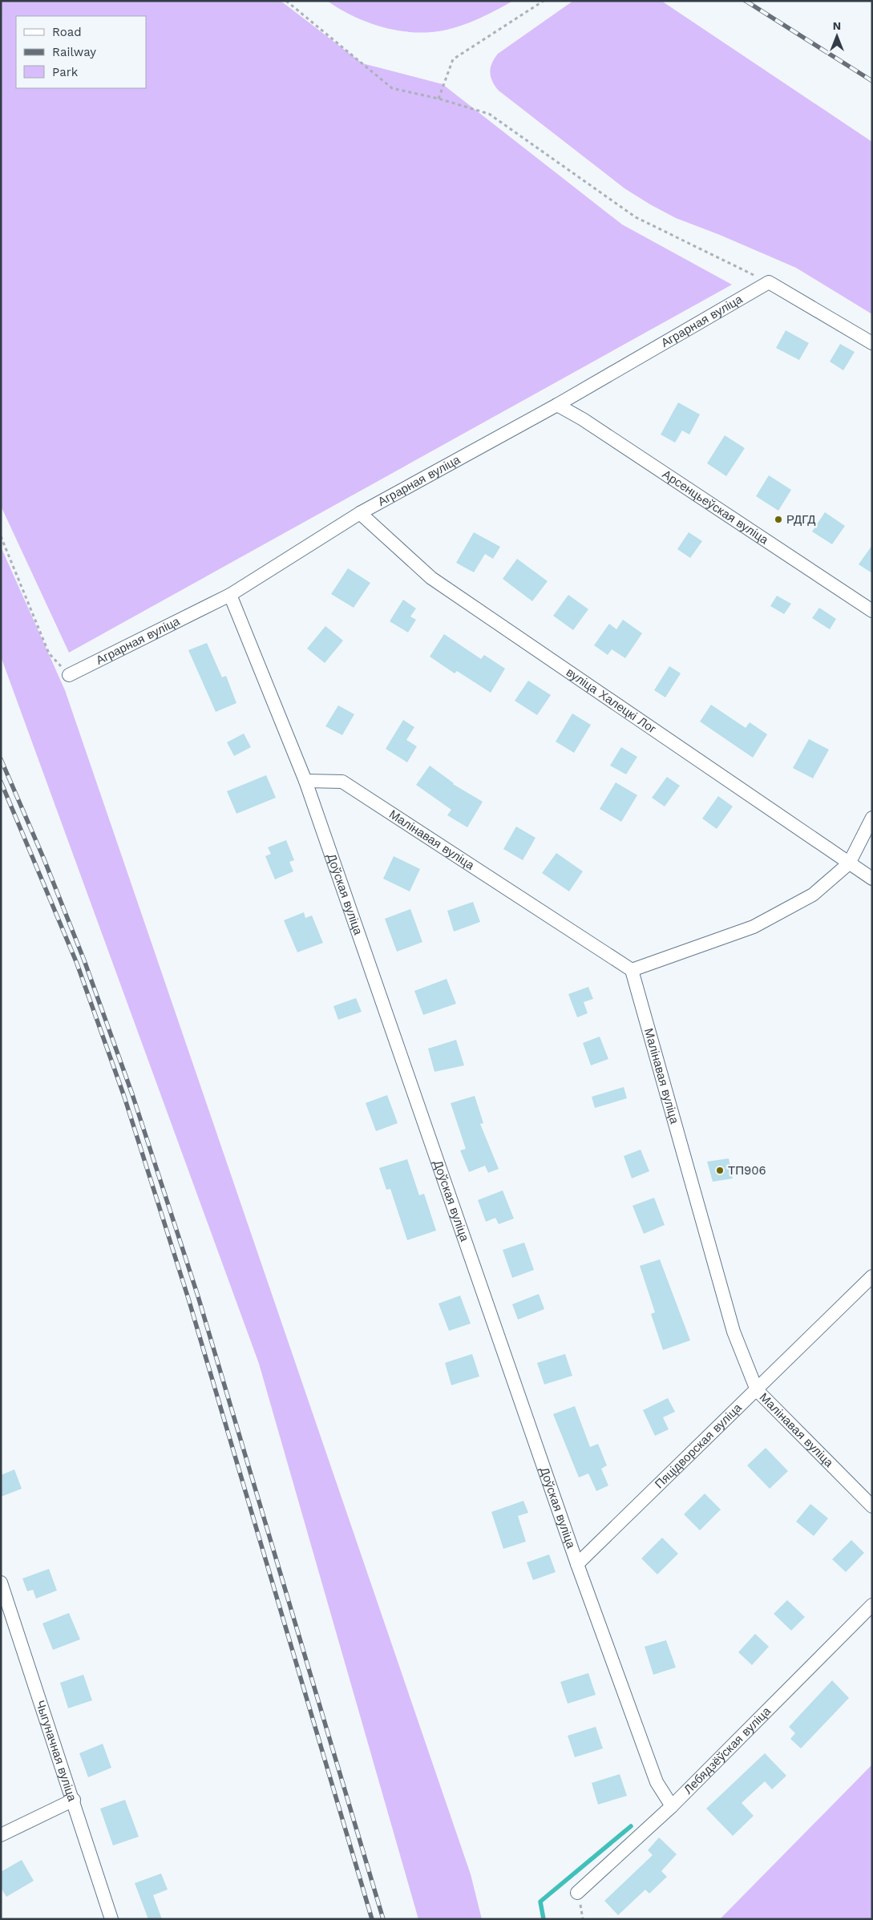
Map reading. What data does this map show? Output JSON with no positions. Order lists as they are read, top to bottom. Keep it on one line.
{"streets":{"street":["Аграрная вуліца","Арсенцьеўская вуліца","вуліца Халецкі Лог","Малінавая вуліца","Доўская вуліца","Пяцідворская вуліца","Чыгуначная вуліца","Лебядзёўская вуліца"]},"crossings":[["Аграрная вуліца","Арсенцьеўская вуліца"],["Аграрная вуліца","вуліца Халецкі Лог"],["Аграрная вуліца","Доўская вуліца"],["Малінавая вуліца","Доўская вуліца"],["Малінавая вуліца","Пяцідворская вуліца"],["Доўская вуліца","Пяцідворская вуліца"],["Доўская вуліца","Лебядзёўская вуліца"]],"places":["РДГД","ТП906"],"legend":["Road","Railway","Park"],"north":"top"}
